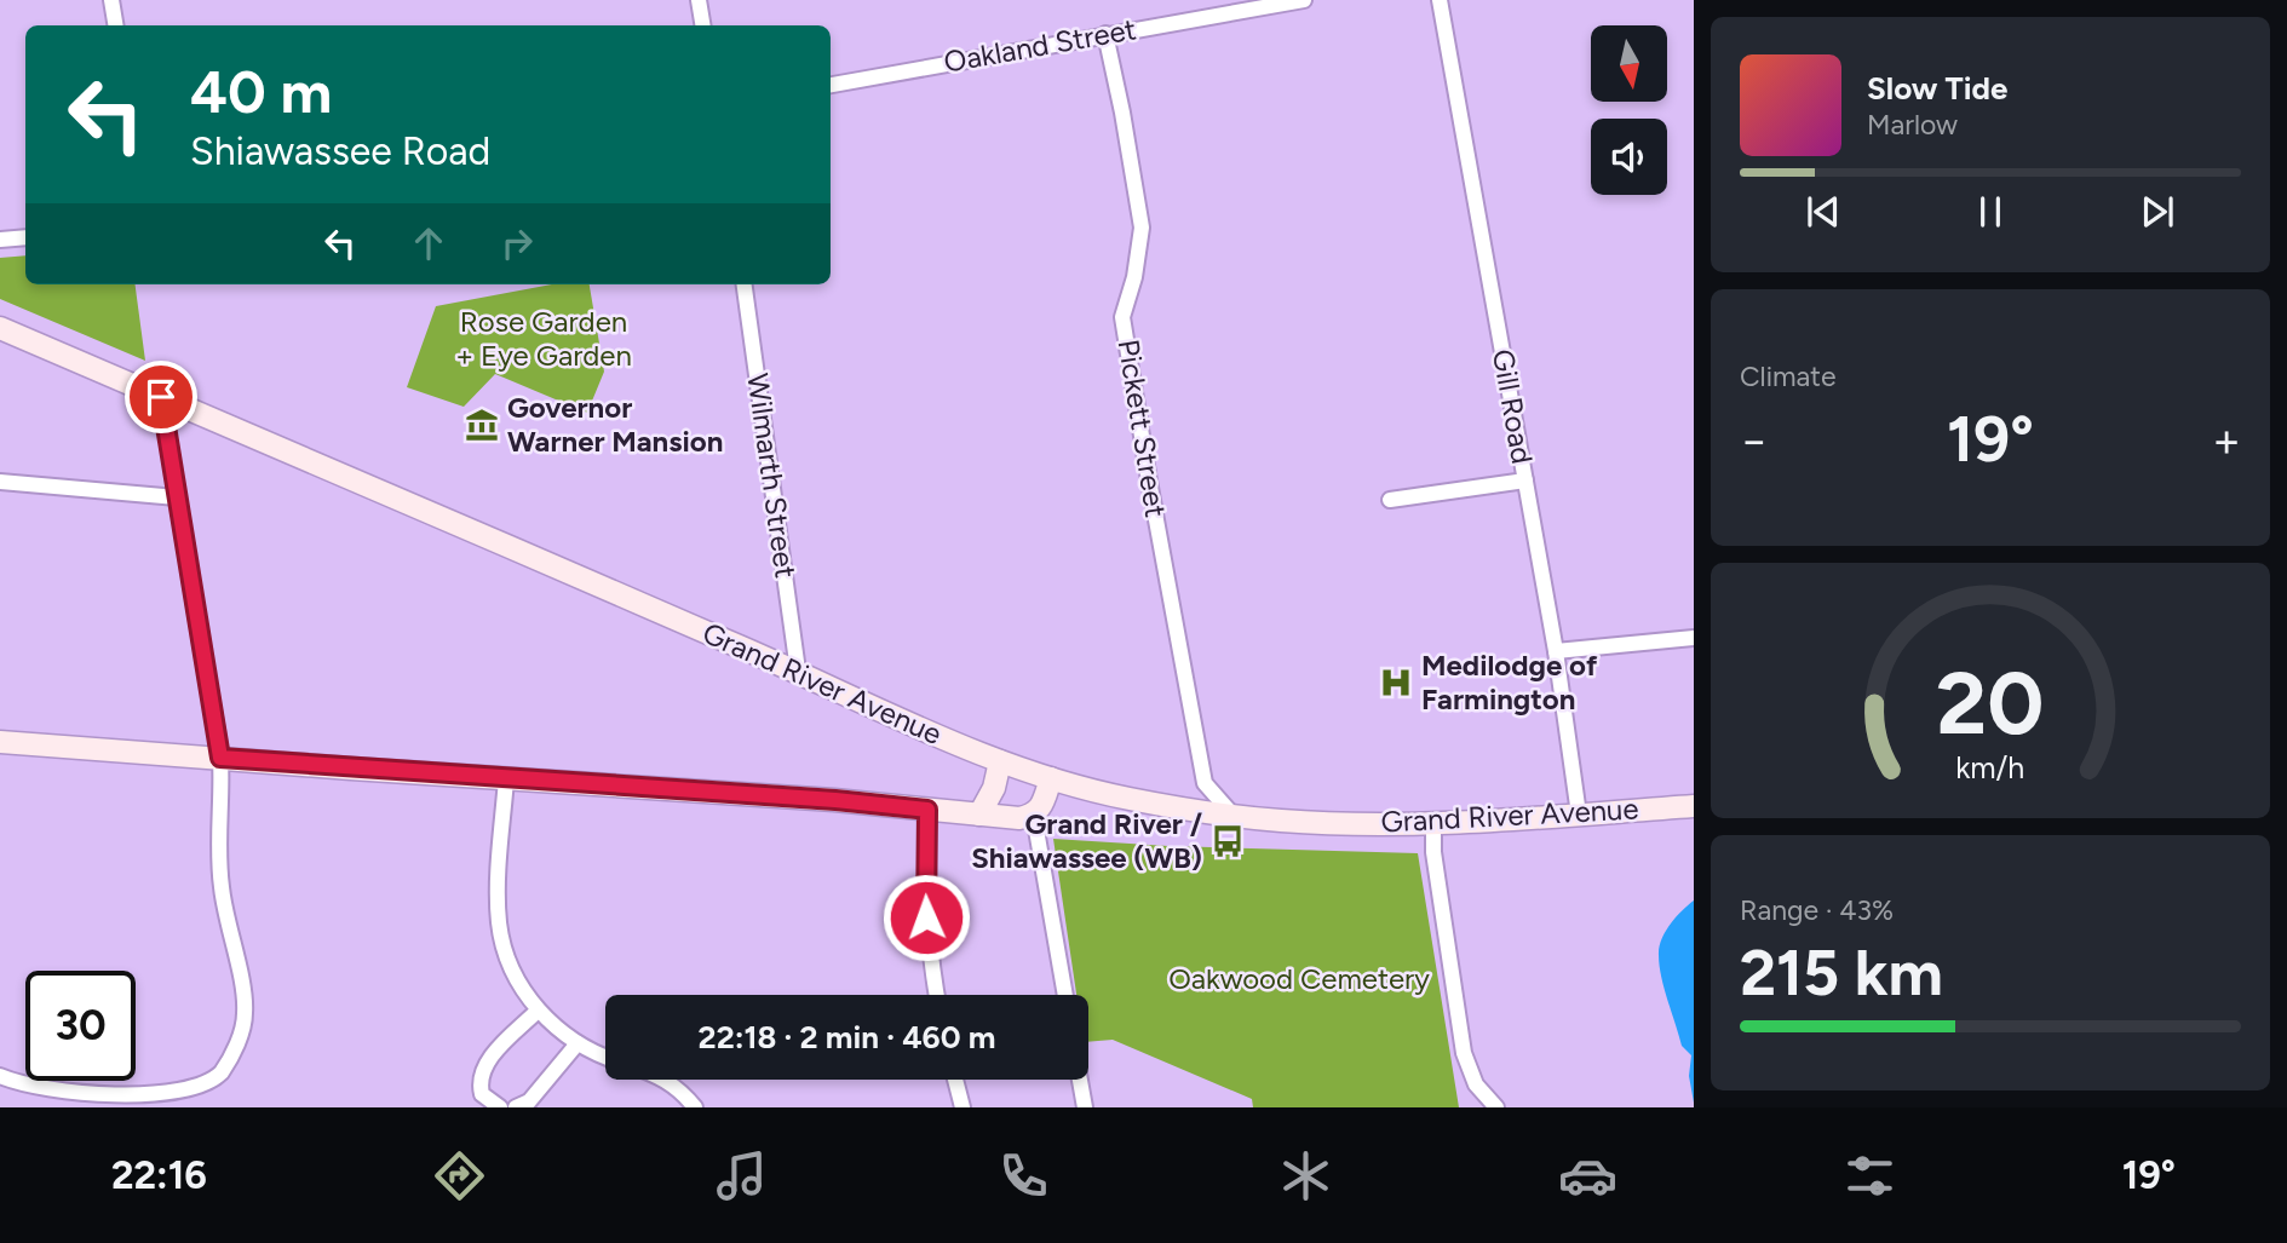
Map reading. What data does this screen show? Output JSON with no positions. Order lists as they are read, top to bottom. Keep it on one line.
{"streets":{"main road":["Grand River Avenue"],"street":["Oakland Street","Gill Road","Pickett Street","Wilmarth Street"]},"crossings":[["Oakland Street","Pickett Street"],["Gill Road","Grand River Avenue"],["Pickett Street","Grand River Avenue"],["Wilmarth Street","Grand River Avenue"]],"parks":["Rose Garden + Eye Garden","Oakwood Cemetery"],"places":{"museum":["Governor Warner Mansion"],"hospital":["Medilodge of Farmington"],"bus stop":["Grand River / Shiawassee (WB)"]},"north":"bottom","page":{"turn":["40 m","Shiawassee Road"],"song":["Slow Tide","Marlow"],"tile":["Climate",["Range · 43%","215 km"]],"heat":["−","19°","+"],"limit":"30","trip":"22:18 · 2 min · 460 m","tabs":["22:16","19°"],"gauge":["20","km/h"]}}
